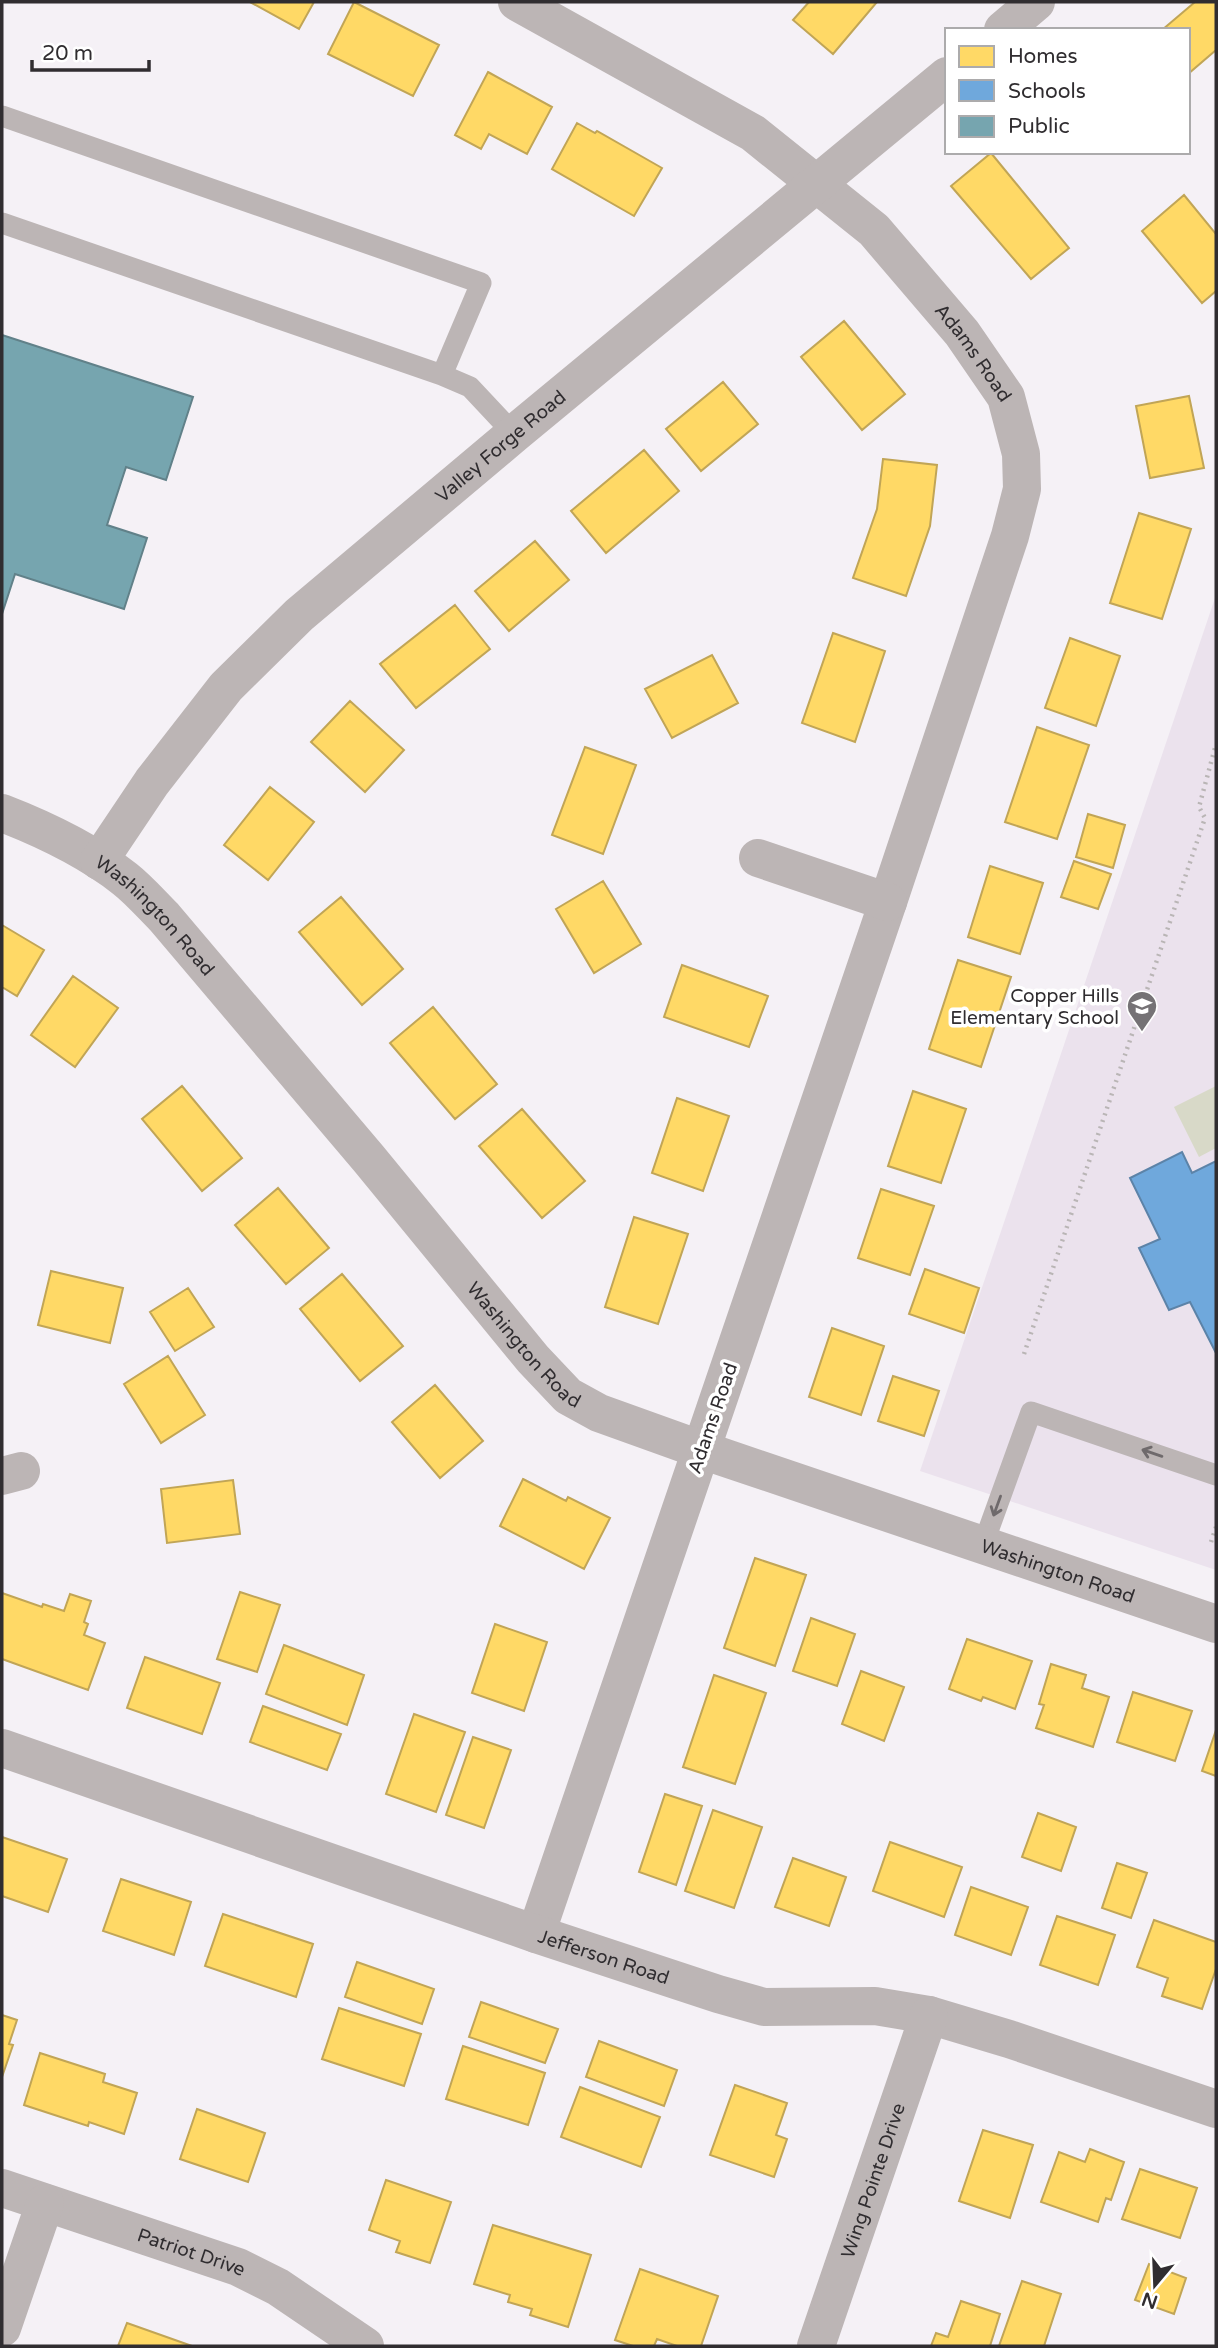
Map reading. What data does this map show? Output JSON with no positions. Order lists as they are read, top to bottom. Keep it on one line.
{"streets":{"street":["Adams Road","Valley Forge Road","Washington Road","Jefferson Road","Wing Pointe Drive","Patriot Drive"]},"crossings":[["Adams Road","Valley Forge Road"],["Adams Road","Washington Road"],["Adams Road","Jefferson Road"],["Valley Forge Road","Washington Road"],["Jefferson Road","Wing Pointe Drive"]],"places":{"school or university":["Copper Hills Elementary School"]},"legend":["Homes","Schools","Public"],"scale_bar":"20 m","north":"bottom"}
